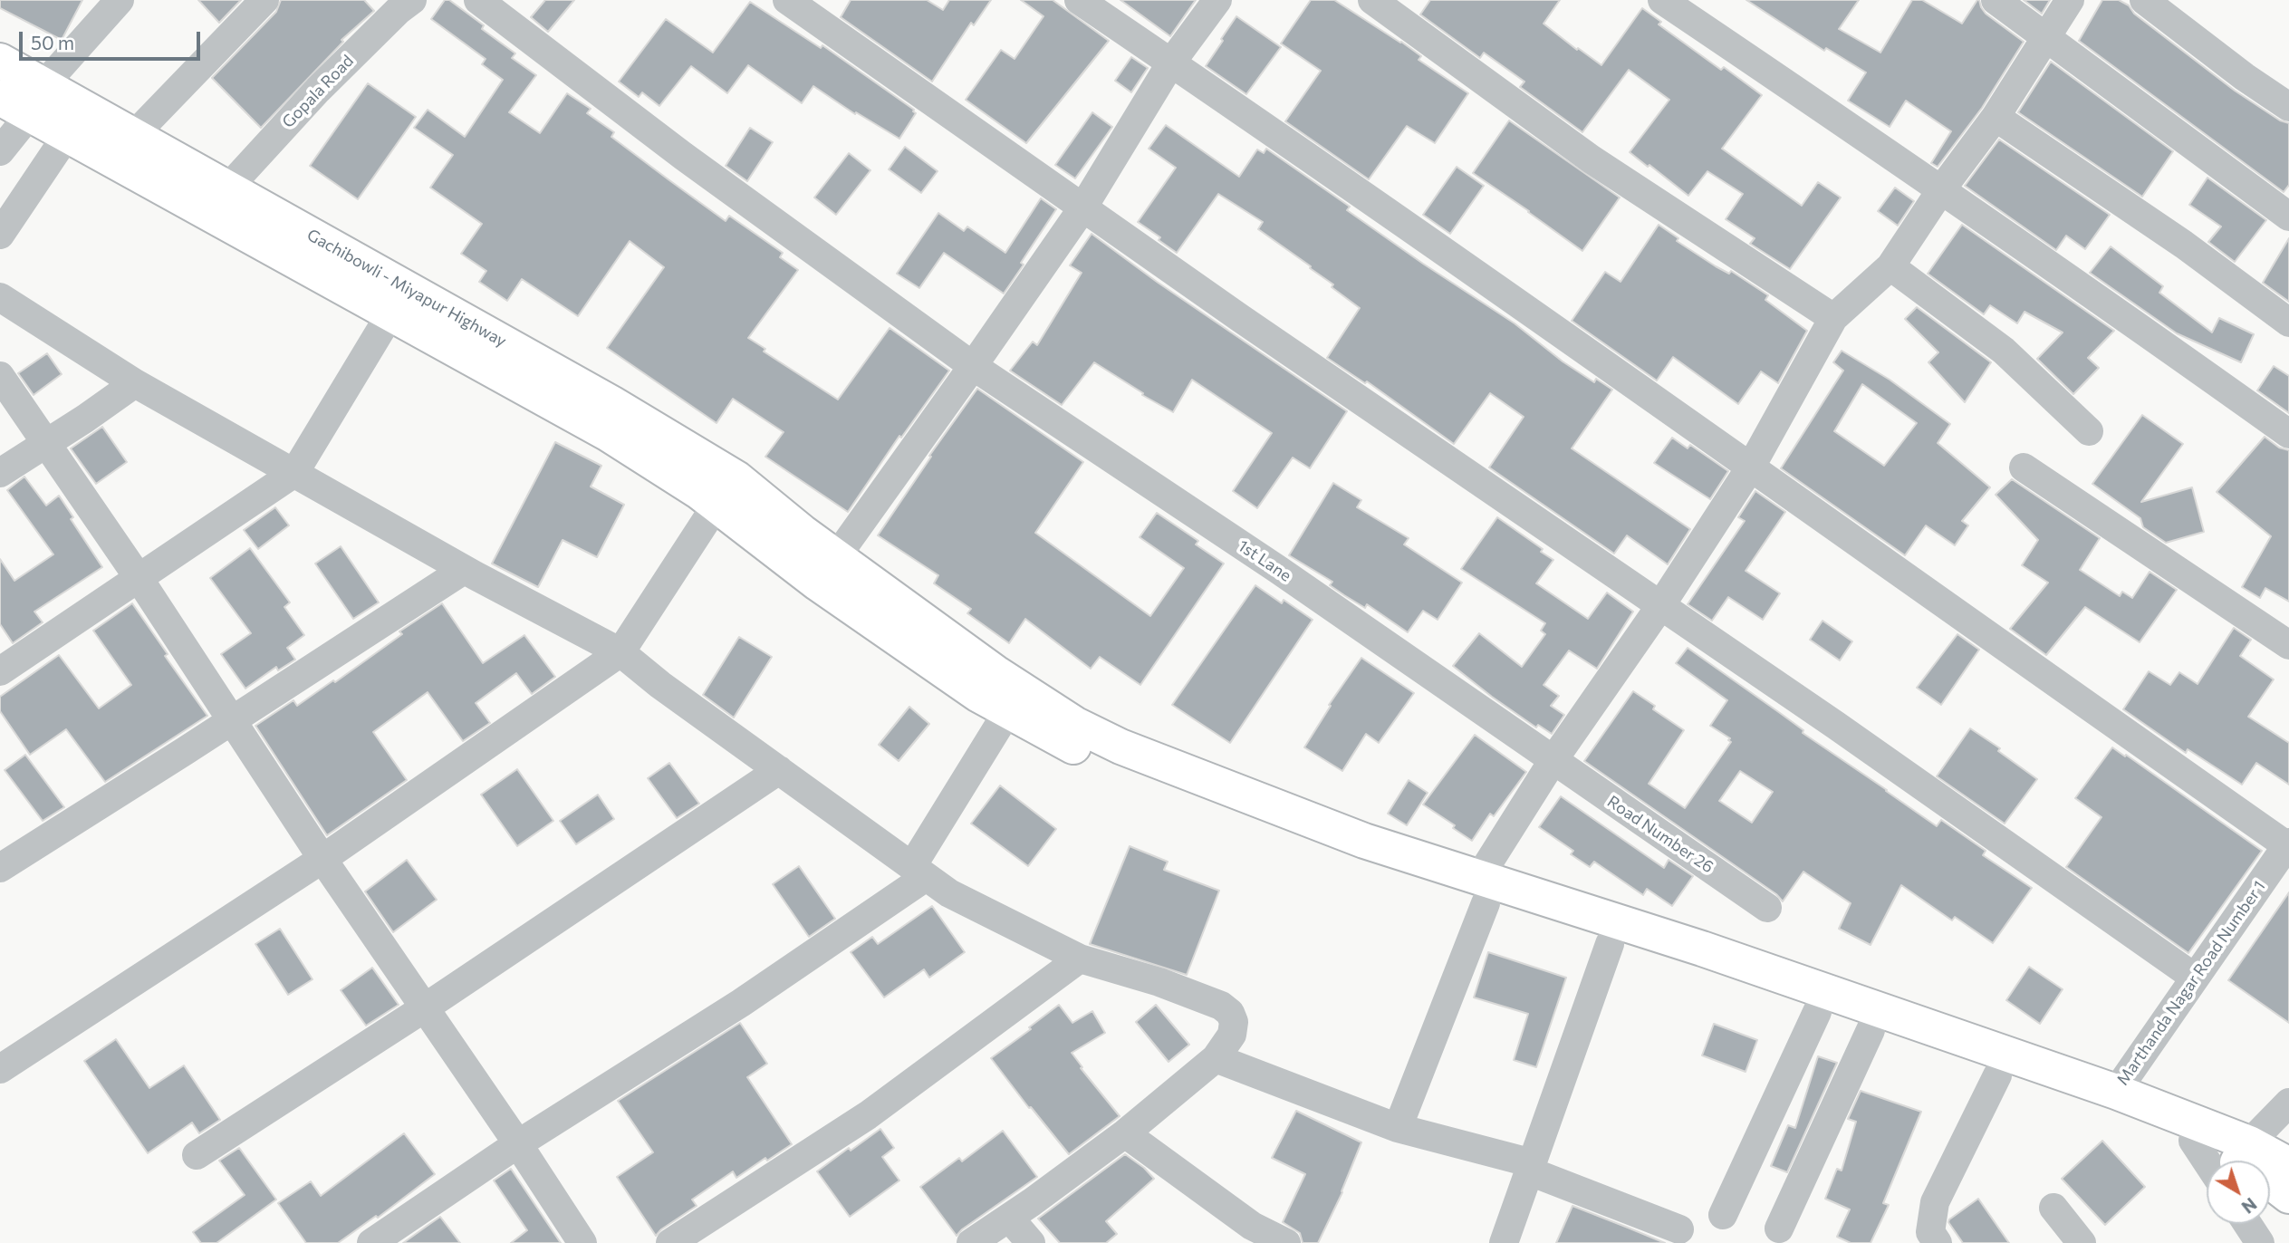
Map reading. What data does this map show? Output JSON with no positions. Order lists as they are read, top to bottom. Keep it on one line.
{"streets":{"main road":["Gachibowli - Miyapur Highway"],"street":["Gopala Road","1st Lane","Road Number 26","Marthanda Nagar Road Number 1"]},"crossings":[["Gopala Road","Gachibowli - Miyapur Highway"],["1st Lane","Road Number 26"]],"scale_bar":"50 m","north":"bottom right"}
